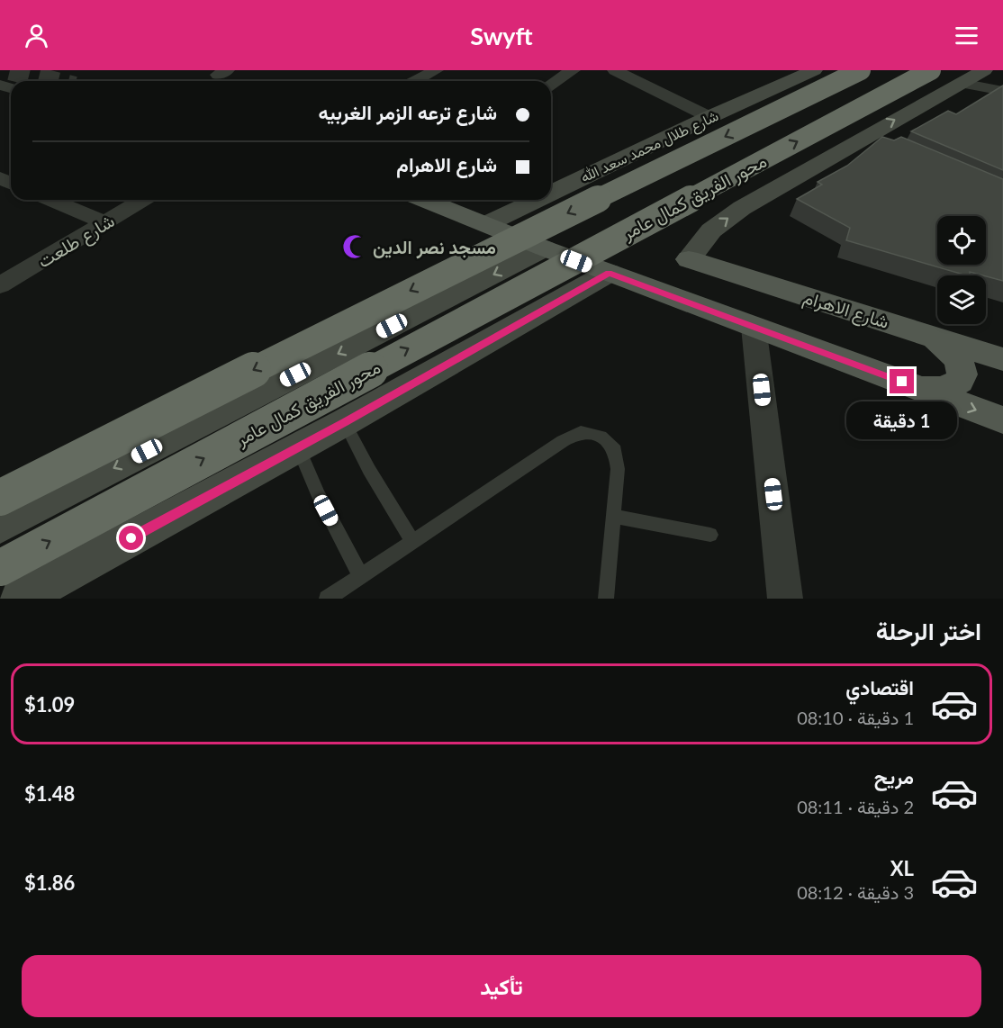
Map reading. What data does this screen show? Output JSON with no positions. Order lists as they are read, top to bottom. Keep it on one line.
{"streets":{"highway":["محور الفريق كمال عامر"],"main road":["شارع طلال محمد سعد الله","شارع الاهرام"],"street":["شارع طلعت"]},"places":{"mosque":["مسجد نصر الدين"]},"page":{"header":"Swyft","banner":["شارع ترعه الزمر الغربيه","شارع الاهرام"],"bubble":"1 دقيقة","heading":"اختر الرحلة","list":[{"name":"اقتصادي","note":"1 دقيقة · 08:10","value":"$1.09"},{"name":"مريح","note":"2 دقيقة · 08:11","value":"$1.48"},{"name":"XL","note":"3 دقيقة · 08:12","value":"$1.86"}],"buttons":"تأكيد"}}
